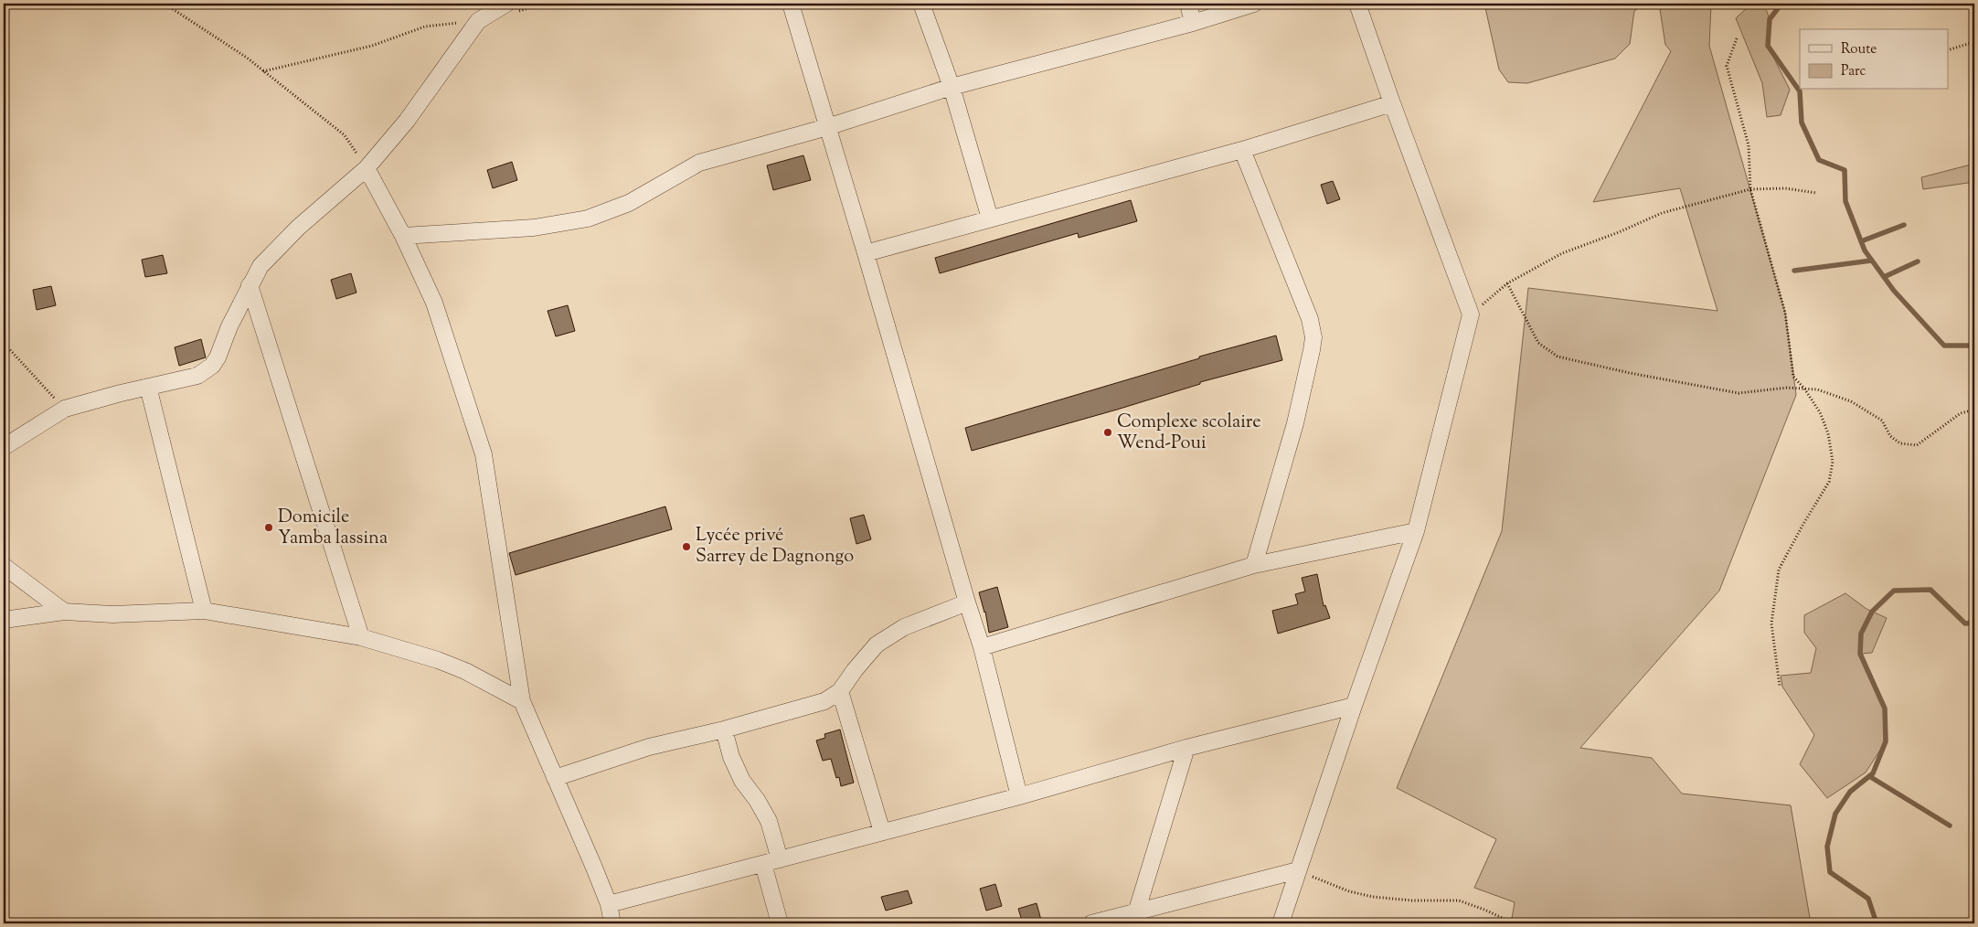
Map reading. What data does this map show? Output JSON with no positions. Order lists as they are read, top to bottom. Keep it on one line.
{"places":["Complexe scolaire Wend-Poui","Domicile Yamba lassina","Lycée privé Sarrey de Dagnongo"],"legend":["Route","Parc"]}
